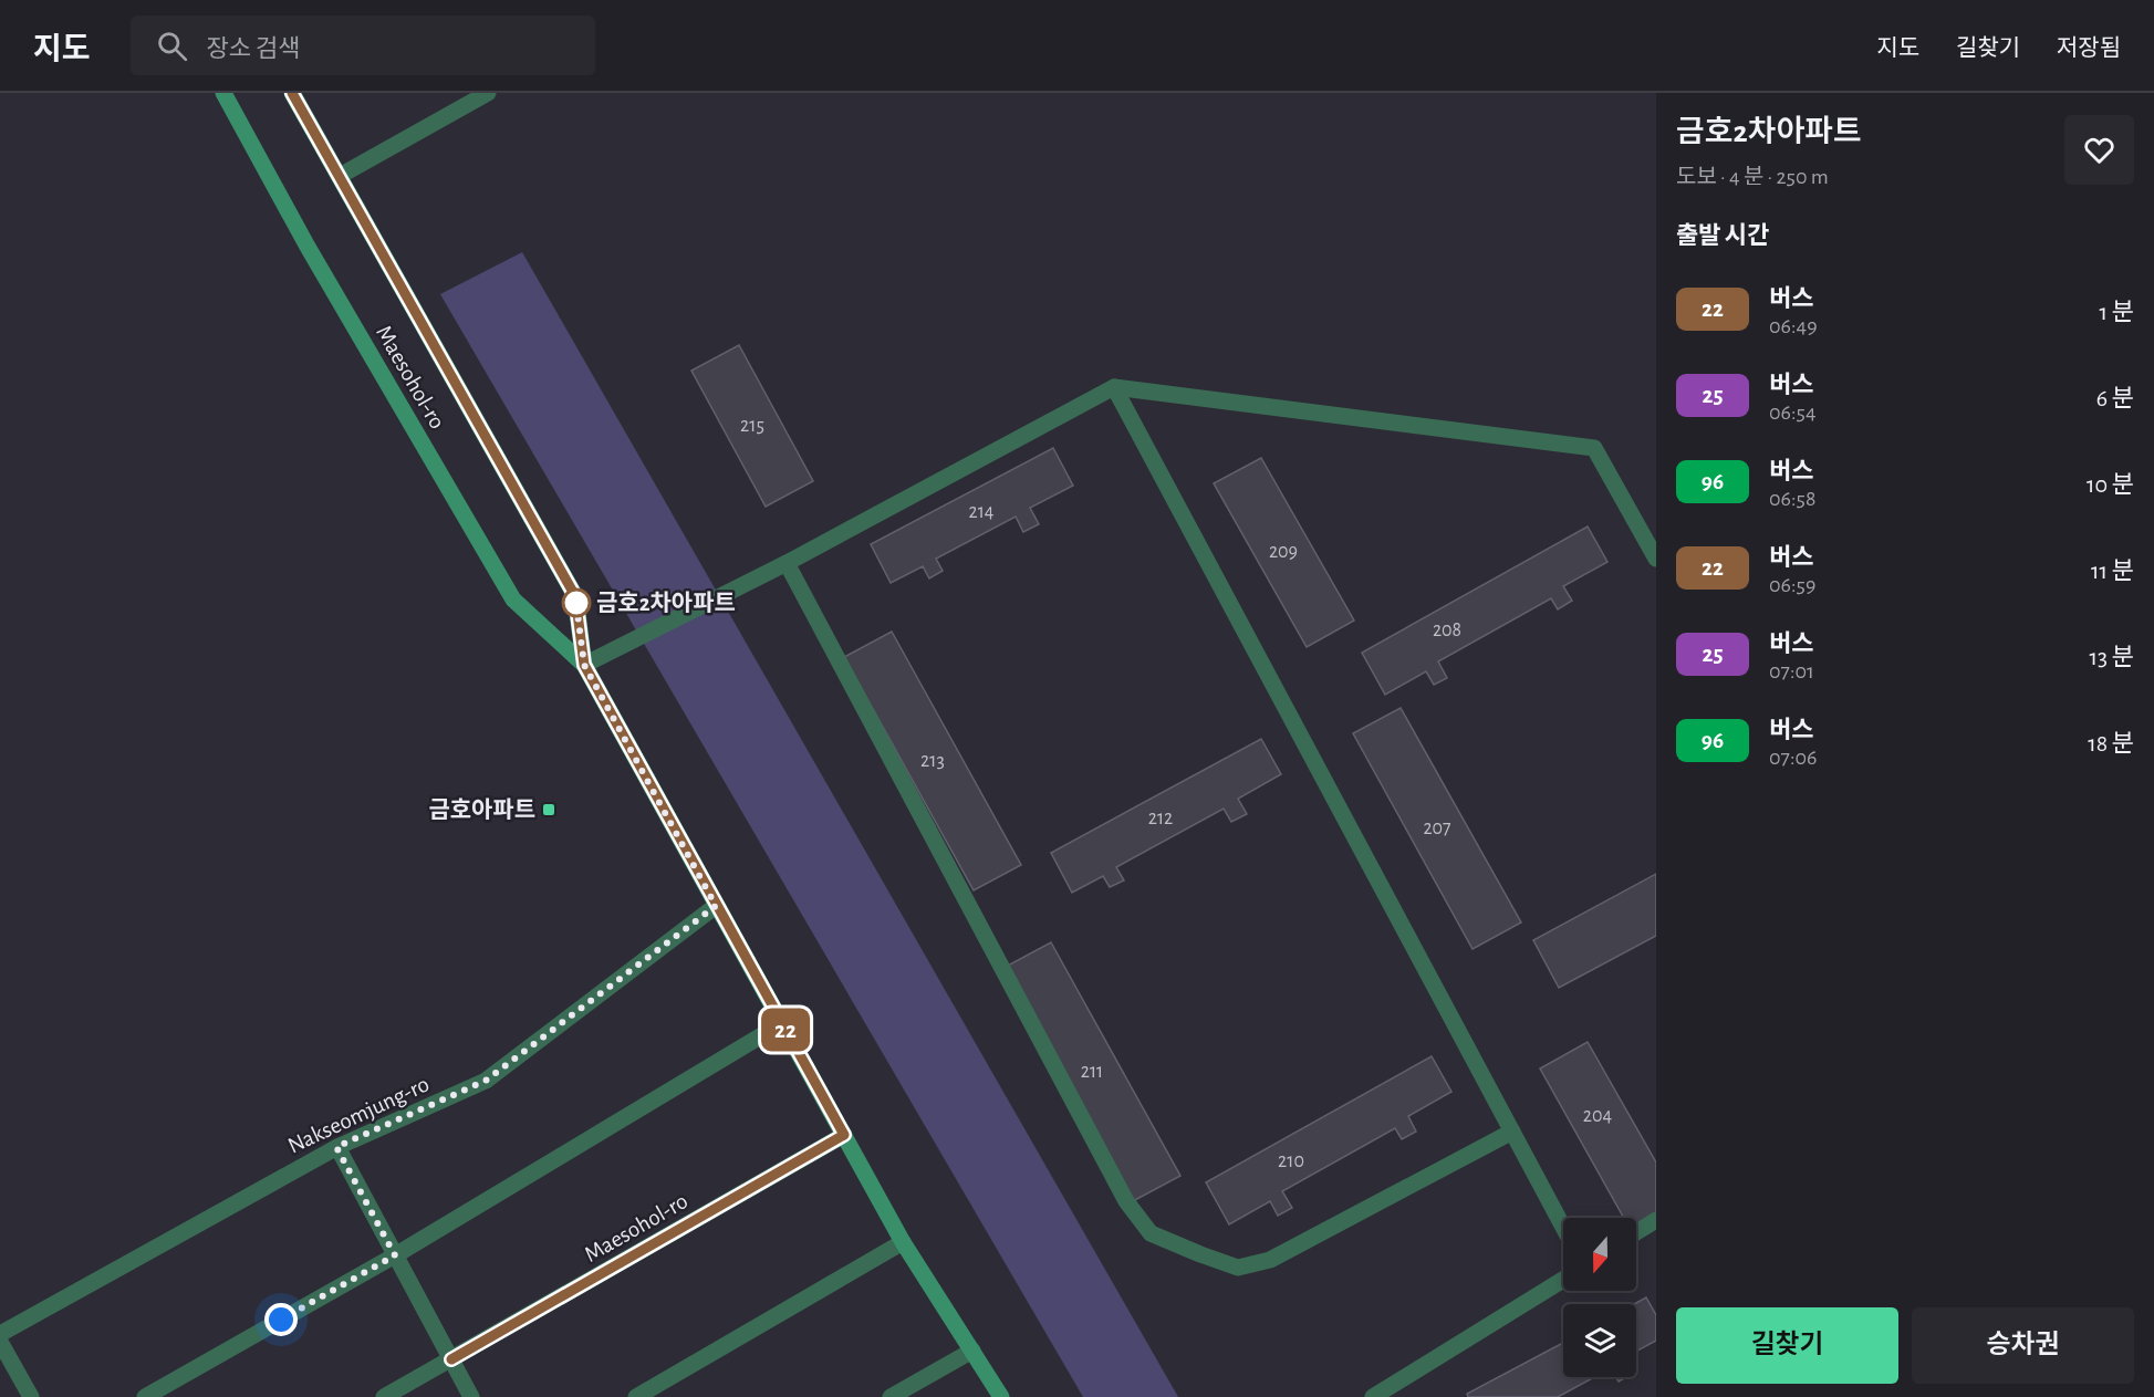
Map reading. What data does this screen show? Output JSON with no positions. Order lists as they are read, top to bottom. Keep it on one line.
{"streets":{"main road":["Maesohol-ro"],"street":["Nakseomjung-ro"]},"crossings":[["Maesohol-ro","Nakseomjung-ro"]],"places":{"other":["금호2차아파트"],"transit":["금호아파트"]},"lines":["bus line 22"],"house_numbers":["215","214","209","208","213","212","207","211","204","210"],"north":"bottom","page":{"header":"지도","search":"장소 검색","nav":["지도","길찾기","저장됨"],"on_map":"22","heading":[["금호2차아파트","도보 · 4 분 · 250 m"],"출발 시간"],"list":[{"mark":"22","name":"버스","note":"06:49","value":"1 분"},{"mark":"25","name":"버스","note":"06:54","value":"6 분"},{"mark":"96","name":"버스","note":"06:58","value":"10 분"},{"mark":"22","name":"버스","note":"06:59","value":"11 분"},{"mark":"25","name":"버스","note":"07:01","value":"13 분"},{"mark":"96","name":"버스","note":"07:06","value":"18 분"}],"buttons":["길찾기","승차권"]}}
